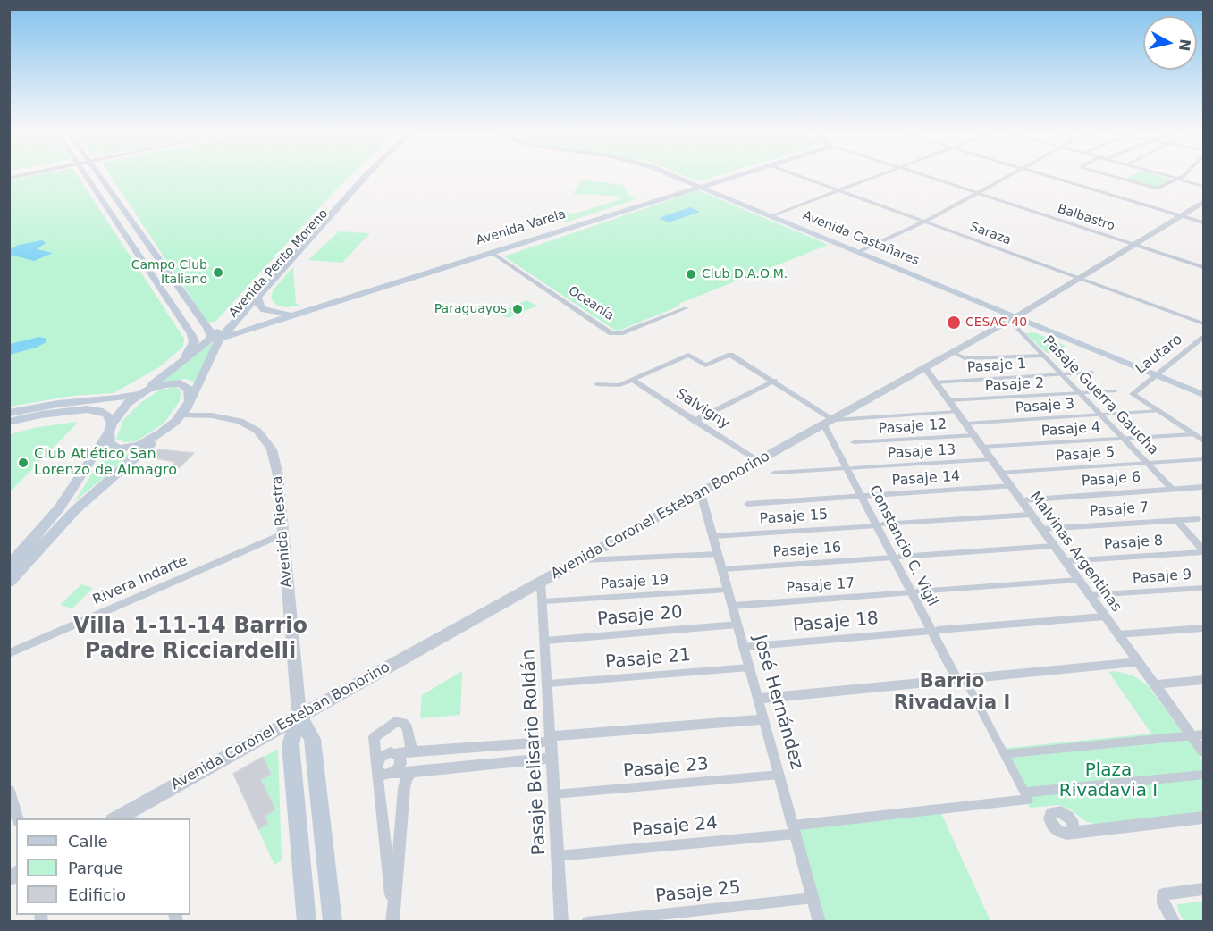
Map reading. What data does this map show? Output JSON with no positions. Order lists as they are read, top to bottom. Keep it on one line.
{"streets":{"main road":["Avenida Varela","Avenida Castañares","Avenida Perito Moreno","Avenida Riestra"],"street":["Balbastro","Saraza","Oceanía","Lautaro","Pasaje 1","Pasaje 2","Pasaje Guerra Gaucha","Pasaje 3","Salvigny","Pasaje 12","Pasaje 4","Pasaje 13","Pasaje 5","Pasaje 14","Pasaje 6","Pasaje 7","Avenida Coronel Esteban Bonorino","Pasaje 15","Pasaje 8","Constancio C. Vigil","Pasaje 16","Malvinas Argentinas","Pasaje 9","Rivera Indarte","Pasaje 19","Pasaje 17","Pasaje 20","Pasaje 18","Pasaje 21","José Hernández","Pasaje Belisario Roldán","Pasaje 23","Pasaje 24","Pasaje 25"]},"crossings":[["Balbastro","Avenida Coronel Esteban Bonorino"],["Avenida Varela","Avenida Castañares"],["Avenida Varela","Avenida Perito Moreno"],["Avenida Varela","Oceanía"],["Saraza","Avenida Coronel Esteban Bonorino"],["Avenida Castañares","Lautaro"],["Avenida Castañares","Pasaje Guerra Gaucha"],["Avenida Castañares","Avenida Coronel Esteban Bonorino"],["Avenida Perito Moreno","Avenida Riestra"],["Lautaro","Pasaje 3"],["Pasaje 1","Pasaje Guerra Gaucha"],["Pasaje 1","Malvinas Argentinas"],["Pasaje 2","Pasaje Guerra Gaucha"],["Pasaje 2","Malvinas Argentinas"],["Pasaje Guerra Gaucha","Pasaje 3"],["Pasaje Guerra Gaucha","Pasaje 4"],["Pasaje Guerra Gaucha","Pasaje 5"],["Pasaje Guerra Gaucha","Pasaje 6"],["Pasaje Guerra Gaucha","Avenida Coronel Esteban Bonorino"],["Pasaje 3","Malvinas Argentinas"],["Salvigny","Avenida Coronel Esteban Bonorino"],["Pasaje 12","Malvinas Argentinas"],["Pasaje 4","Malvinas Argentinas"],["Pasaje 13","Constancio C. Vigil"],["Pasaje 13","Malvinas Argentinas"],["Pasaje 5","Malvinas Argentinas"],["Pasaje 14","Constancio C. Vigil"],["Pasaje 14","Malvinas Argentinas"],["Pasaje 6","Malvinas Argentinas"],["Pasaje 7","Malvinas Argentinas"],["Avenida Coronel Esteban Bonorino","Avenida Riestra"],["Avenida Coronel Esteban Bonorino","Constancio C. Vigil"],["Avenida Coronel Esteban Bonorino","Malvinas Argentinas"],["Avenida Coronel Esteban Bonorino","José Hernández"],["Avenida Coronel Esteban Bonorino","Pasaje Belisario Roldán"],["Pasaje 15","Constancio C. Vigil"],["Pasaje 15","Malvinas Argentinas"],["Pasaje 15","José Hernández"],["Avenida Riestra","Rivera Indarte"],["Pasaje 8","Malvinas Argentinas"],["Constancio C. Vigil","Pasaje 16"],["Constancio C. Vigil","Pasaje 17"],["Constancio C. Vigil","Pasaje 18"],["Pasaje 16","Malvinas Argentinas"],["Pasaje 16","José Hernández"],["Malvinas Argentinas","Pasaje 9"],["Malvinas Argentinas","Pasaje 17"],["Malvinas Argentinas","Pasaje 18"],["Pasaje 19","José Hernández"],["Pasaje 19","Pasaje Belisario Roldán"],["Pasaje 17","José Hernández"],["Pasaje 20","José Hernández"],["Pasaje 20","Pasaje Belisario Roldán"],["Pasaje 18","José Hernández"],["Pasaje 21","José Hernández"],["Pasaje 21","Pasaje Belisario Roldán"],["José Hernández","Pasaje 23"],["José Hernández","Pasaje 24"],["José Hernández","Pasaje 25"],["Pasaje Belisario Roldán","Pasaje 23"],["Pasaje Belisario Roldán","Pasaje 24"]],"districts":["Villa 1-11-14 Barrio Padre Ricciardelli","Barrio Rivadavia I"],"parks":["Plaza Rivadavia I"],"places":["Campo Club Italiano","Club D.A.O.M.","Paraguayos","CESAC 40","Club Atlético San Lorenzo de Almagro"],"legend":["Calle","Parque","Edificio"],"north":"right"}
